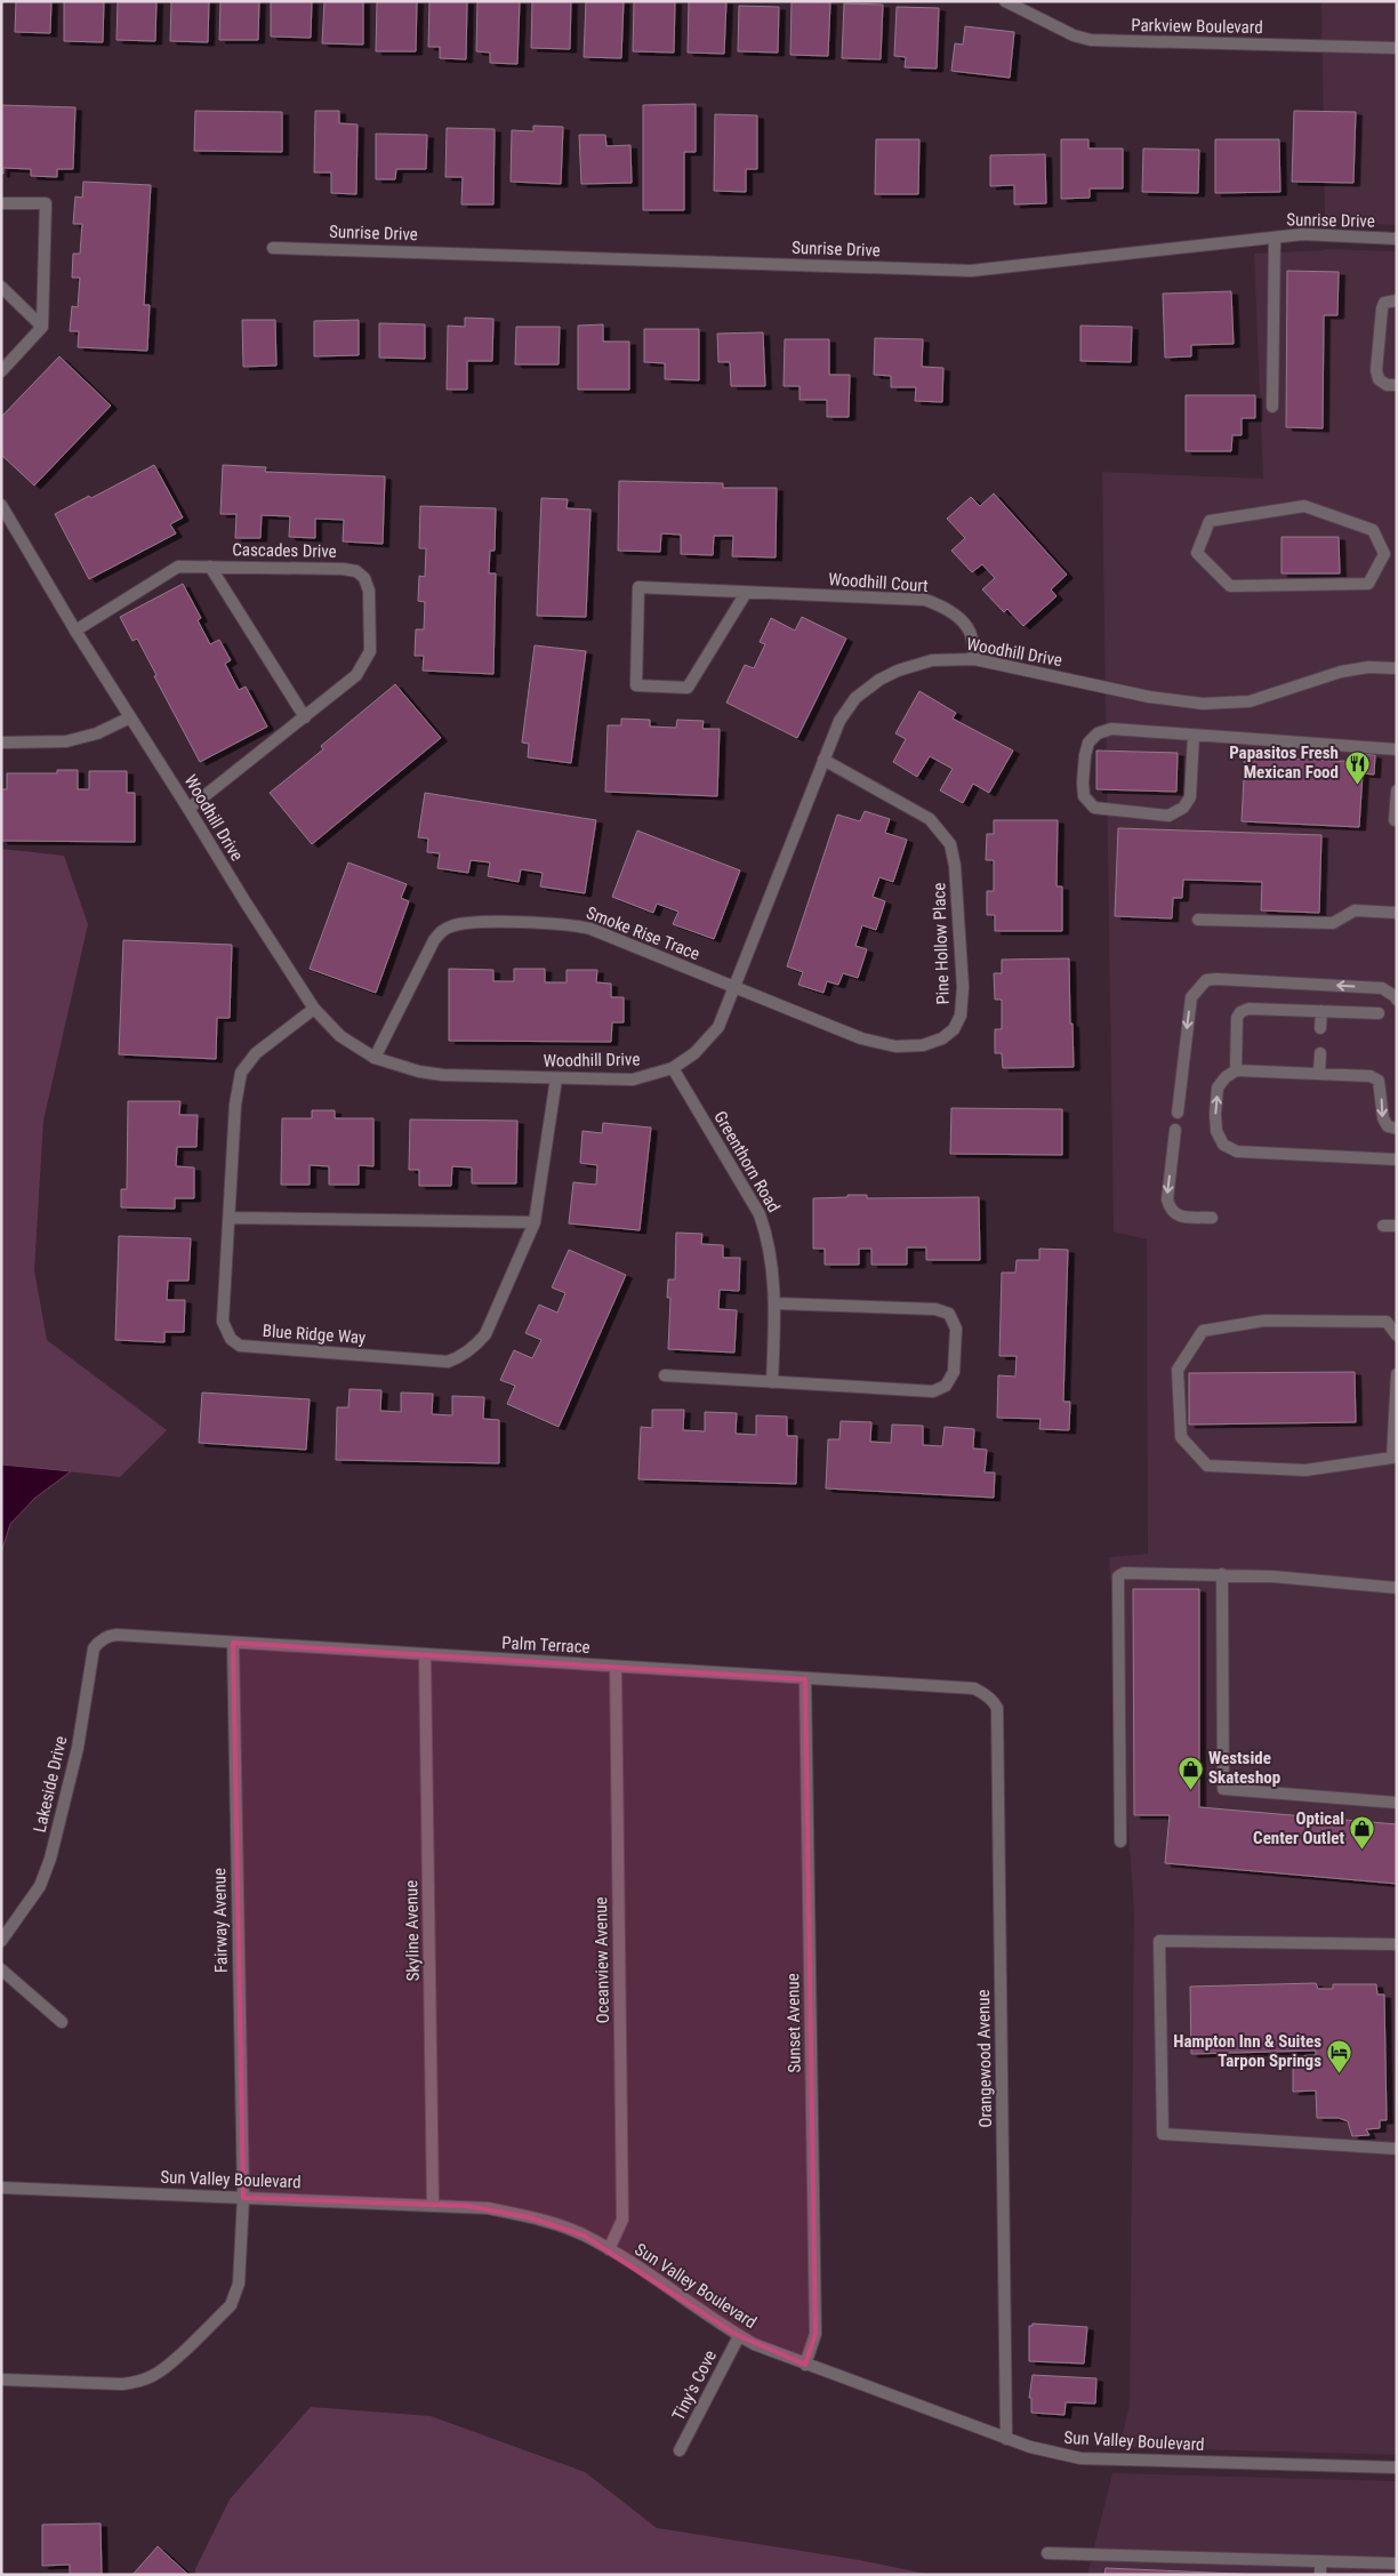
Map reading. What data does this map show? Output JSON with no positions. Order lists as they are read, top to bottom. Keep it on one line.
{"streets":{"street":["Parkview Boulevard","Sunrise Drive","Cascades Drive","Woodhill Court","Woodhill Drive","Smoke Rise Trace","Pine Hollow Place","Greenthorn Road","Blue Ridge Way","Palm Terrace","Lakeside Drive","Fairway Avenue","Skyline Avenue","Oceanview Avenue","Sunset Avenue","Orangewood Avenue","Sun Valley Boulevard","Tiny's Cove"]},"crossings":[["Cascades Drive","Woodhill Drive"],["Woodhill Court","Woodhill Drive"],["Woodhill Drive","Smoke Rise Trace"],["Woodhill Drive","Pine Hollow Place"],["Woodhill Drive","Greenthorn Road"],["Woodhill Drive","Blue Ridge Way"],["Smoke Rise Trace","Pine Hollow Place"],["Palm Terrace","Lakeside Drive"],["Palm Terrace","Fairway Avenue"],["Palm Terrace","Skyline Avenue"],["Palm Terrace","Oceanview Avenue"],["Palm Terrace","Sunset Avenue"],["Palm Terrace","Orangewood Avenue"],["Fairway Avenue","Sun Valley Boulevard"],["Skyline Avenue","Sun Valley Boulevard"],["Oceanview Avenue","Sun Valley Boulevard"],["Sunset Avenue","Sun Valley Boulevard"],["Orangewood Avenue","Sun Valley Boulevard"],["Sun Valley Boulevard","Tiny's Cove"]],"places":{"restaurant":["Papasitos Fresh Mexican Food"],"shop":["Westside Skateshop","Optical Center Outlet"],"hotel":["Hampton Inn & Suites Tarpon Springs"]}}
